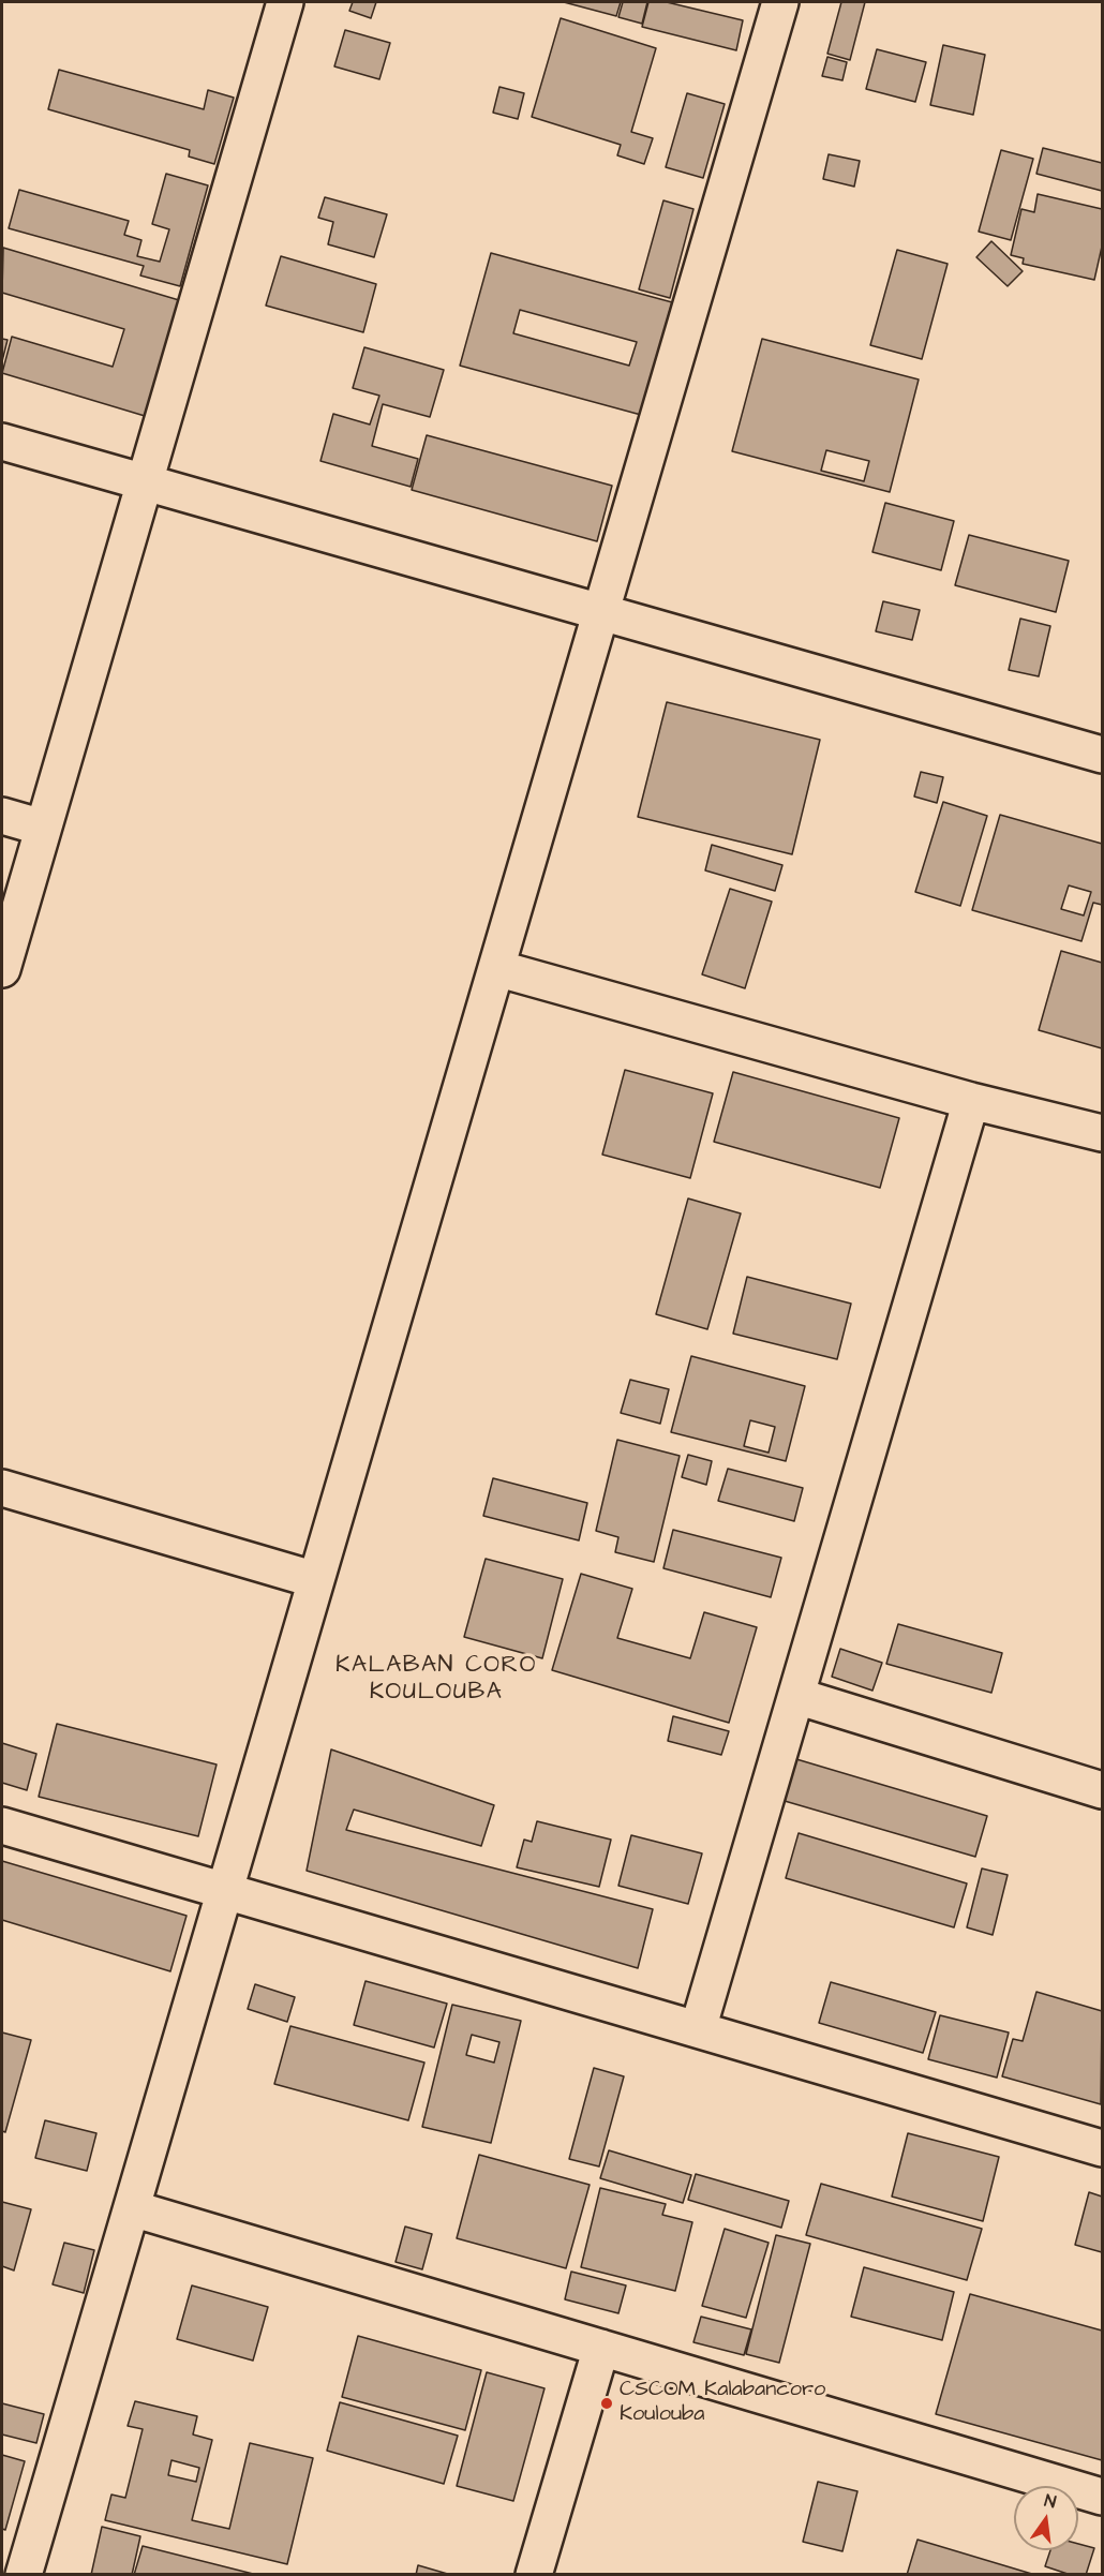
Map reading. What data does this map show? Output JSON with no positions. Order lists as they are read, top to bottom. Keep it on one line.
{"districts":["KALABAN CORO KOULOUBA"],"places":["CSCOM Kalabancoro Koulouba"],"north":"top"}
